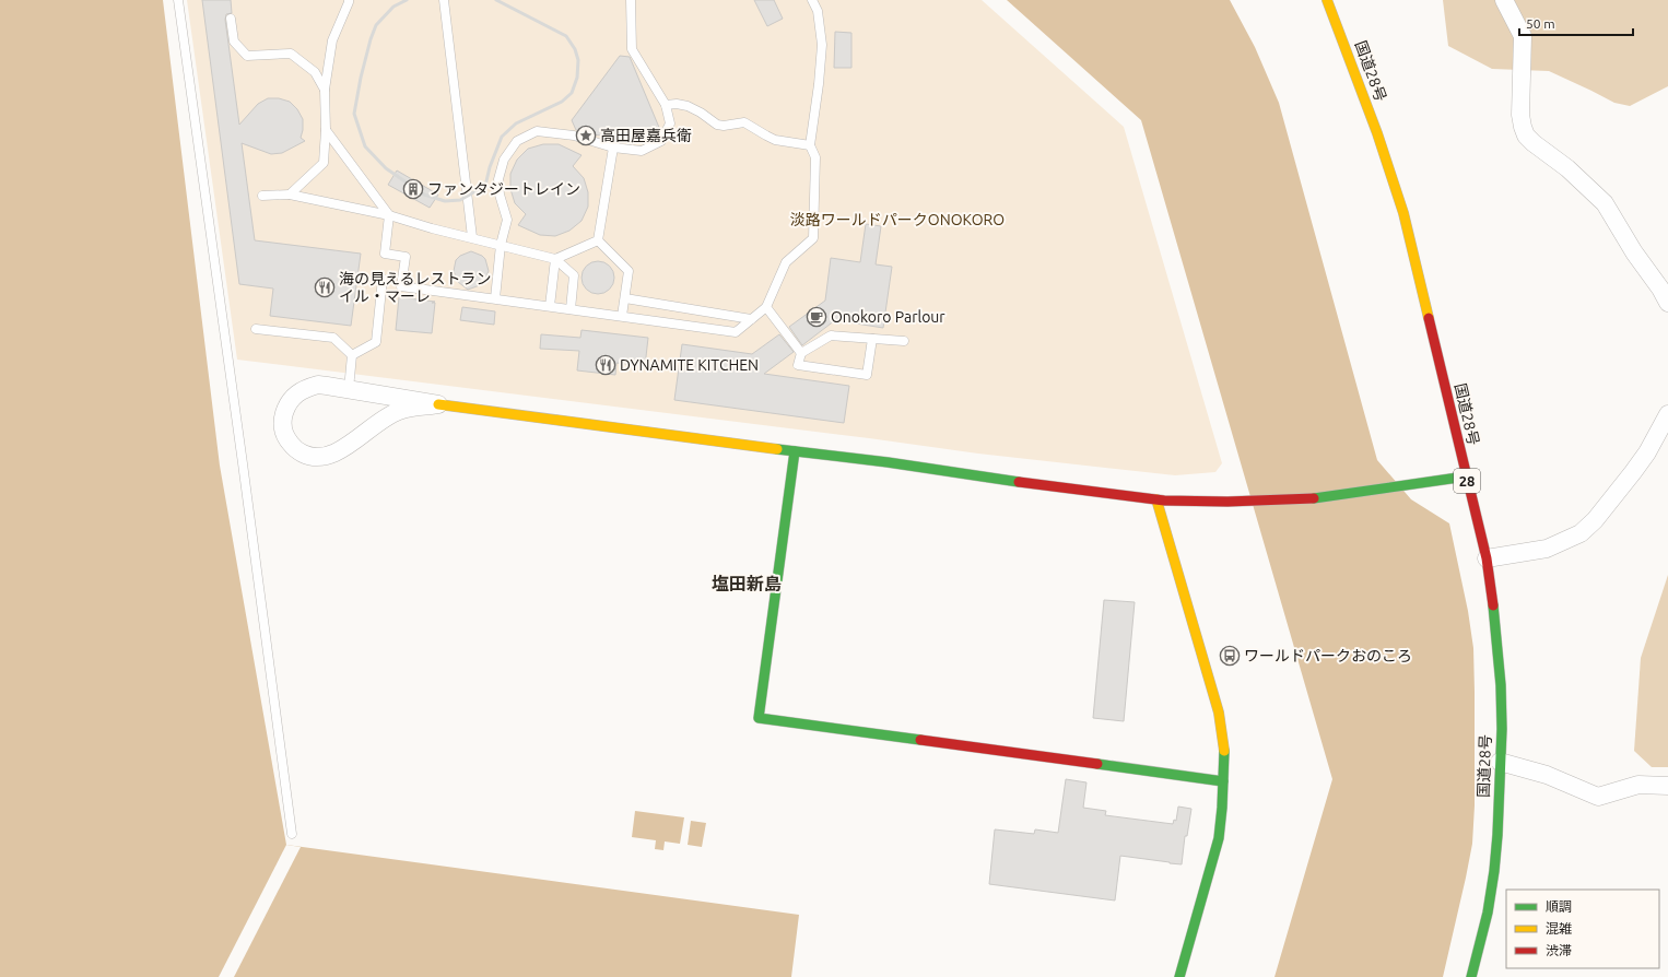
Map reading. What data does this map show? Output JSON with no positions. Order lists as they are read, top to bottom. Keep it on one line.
{"streets":{"main road":["国道28号","28"]},"districts":["塩田新島"],"parks":["淡路ワールドパークONOKORO"],"places":{"place":["高田屋嘉兵衛"],"building":["ファンタジートレイン"],"restaurant":["海の見えるレストラン イル・マーレ","DYNAMITE KITCHEN"],"cafe":["Onokoro Parlour"],"bus stop":["ワールドパークおのころ"]},"legend":["順調","混雑","渋滞"],"scale_bar":"50 m"}
